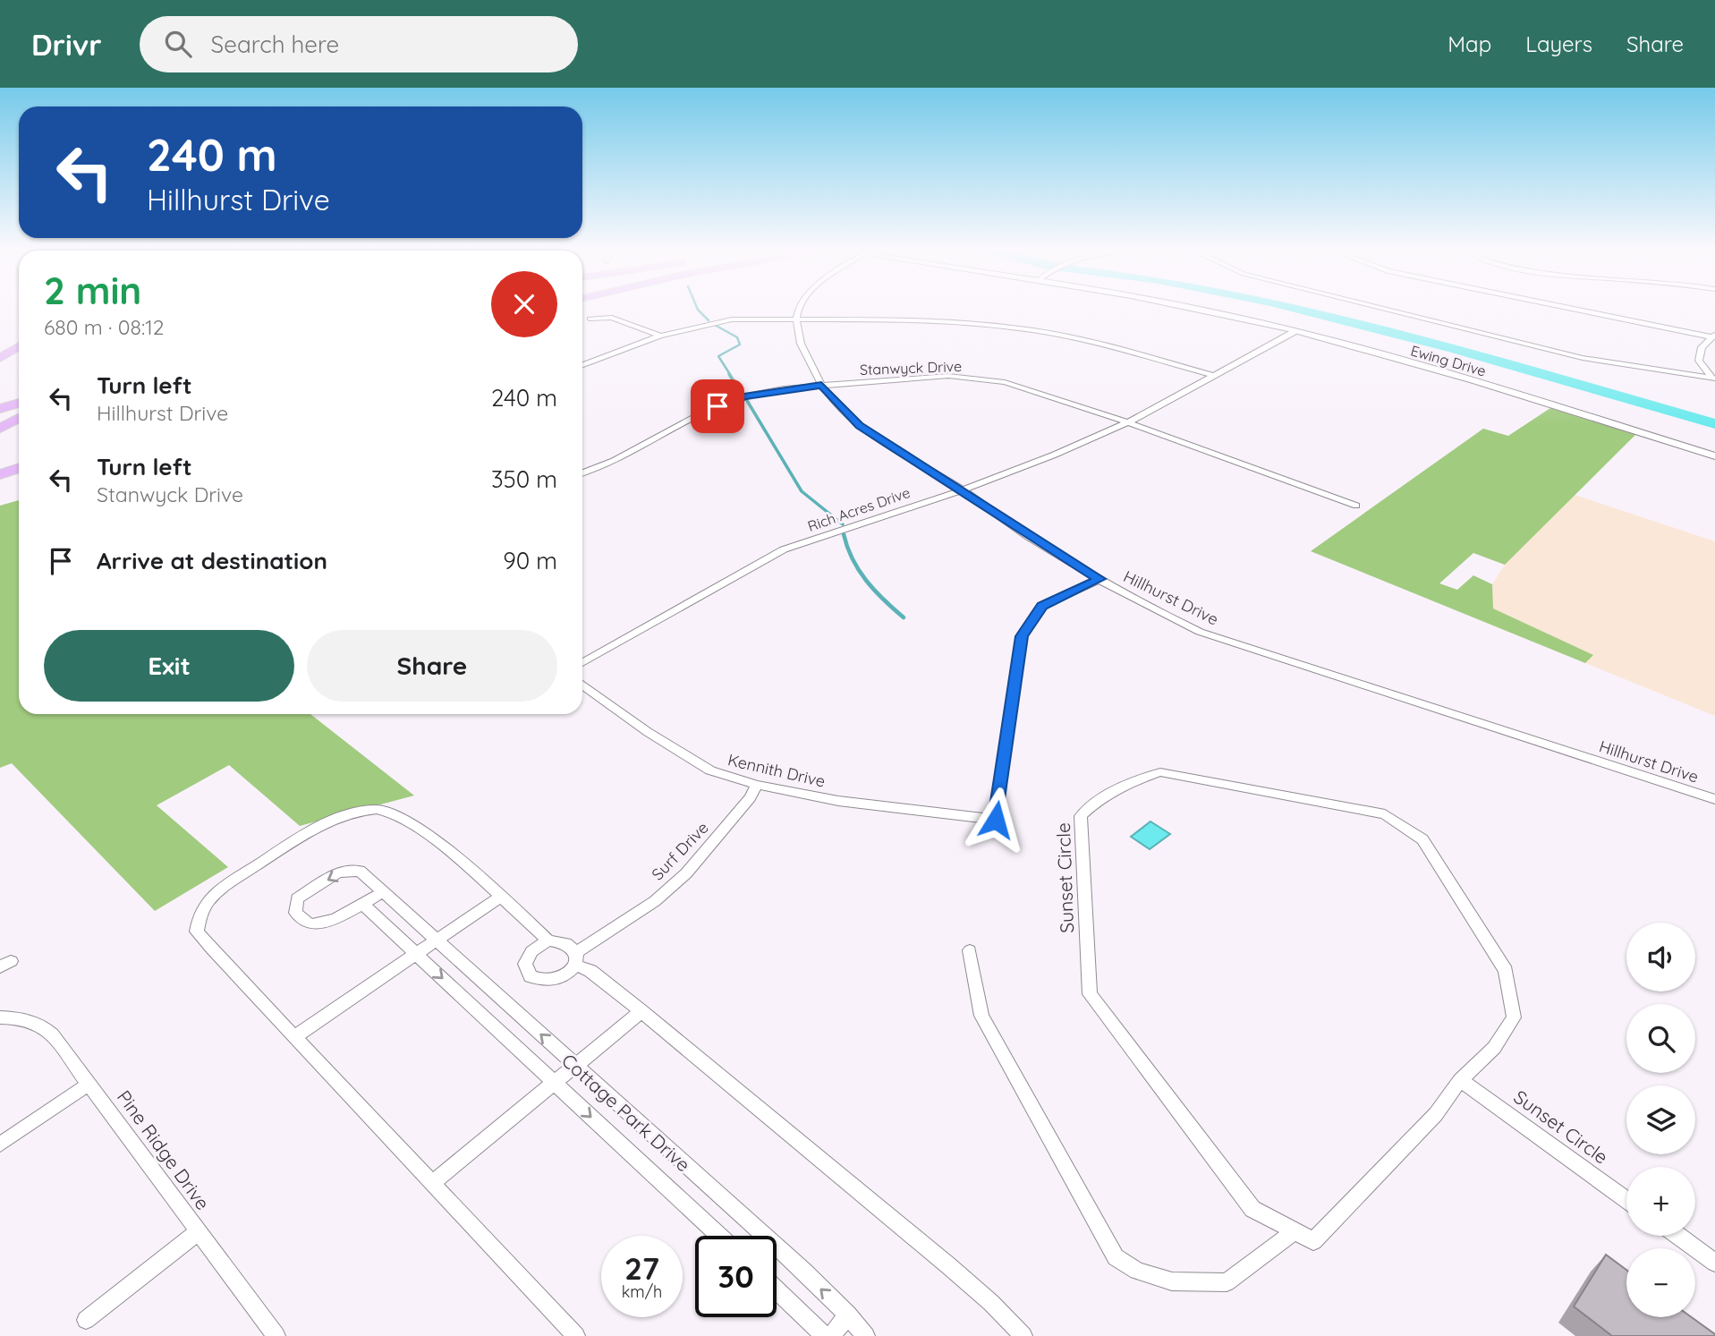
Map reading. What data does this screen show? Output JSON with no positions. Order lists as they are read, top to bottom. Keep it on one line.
{"streets":{"main road":["Ewing Drive"],"street":["Stanwyck Drive","Rich Acres Drive","Hillhurst Drive","Kennith Drive","Surf Drive","Sunset Circle","Cottage Park Drive","Pine Ridge Drive"]},"crossings":[["Ewing Drive","Rich Acres Drive"],["Stanwyck Drive","Rich Acres Drive"],["Stanwyck Drive","Hillhurst Drive"],["Rich Acres Drive","Hillhurst Drive"],["Hillhurst Drive","Kennith Drive"],["Kennith Drive","Surf Drive"]],"page":{"header":"Drivr","search":"Search here","nav":["Map","Layers","Share"],"turn":["240 m","Hillhurst Drive"],"heading":["2 min","680 m · 08:12"],"list":[{"name":"Turn left","note":"Hillhurst Drive","value":"240 m"},{"name":"Turn left","note":"Stanwyck Drive","value":"350 m"},{"name":"Arrive at destination","value":"90 m"}],"buttons":["Exit","Share"],"map_buttons":["+","−"],"speed":"27 km/h","limit":"30"}}
